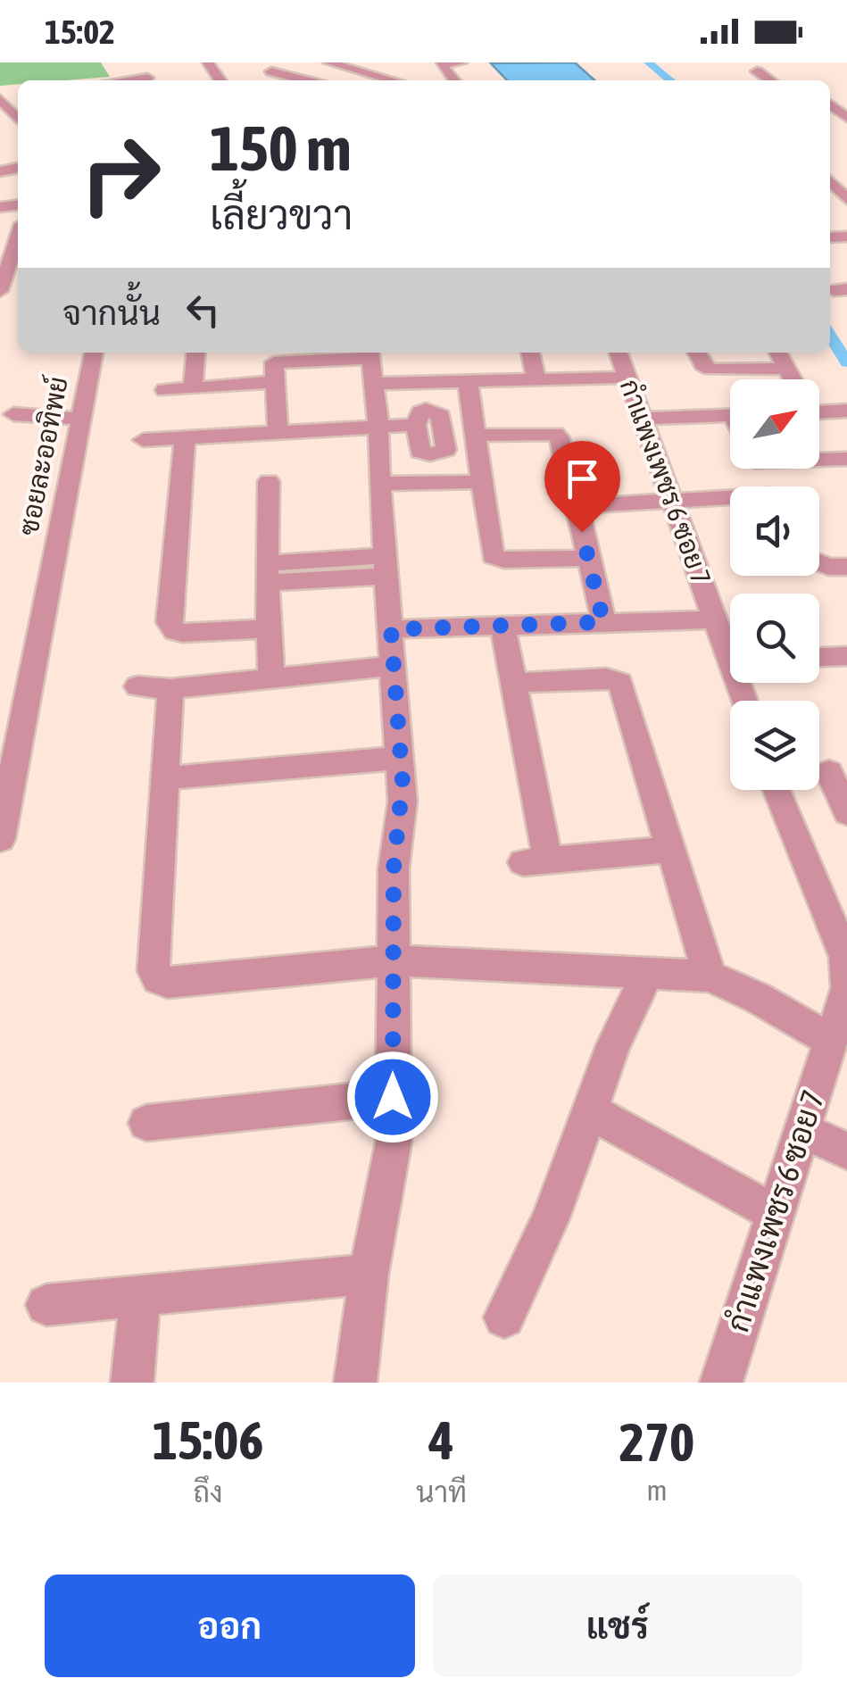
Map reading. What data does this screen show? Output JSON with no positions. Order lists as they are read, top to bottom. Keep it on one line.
{"streets":{"street":["ซอยละออทิพย์","กำแพงเพชร 6 ซอย 7"]},"north":"top right","page":{"status":"15:02","turn":["150 m","เลี้ยวขวา"],"then":"จากนั้น","eta":["15:06","ถึง","4","นาที","270","m"],"buttons":["ออก","แชร์"]}}
